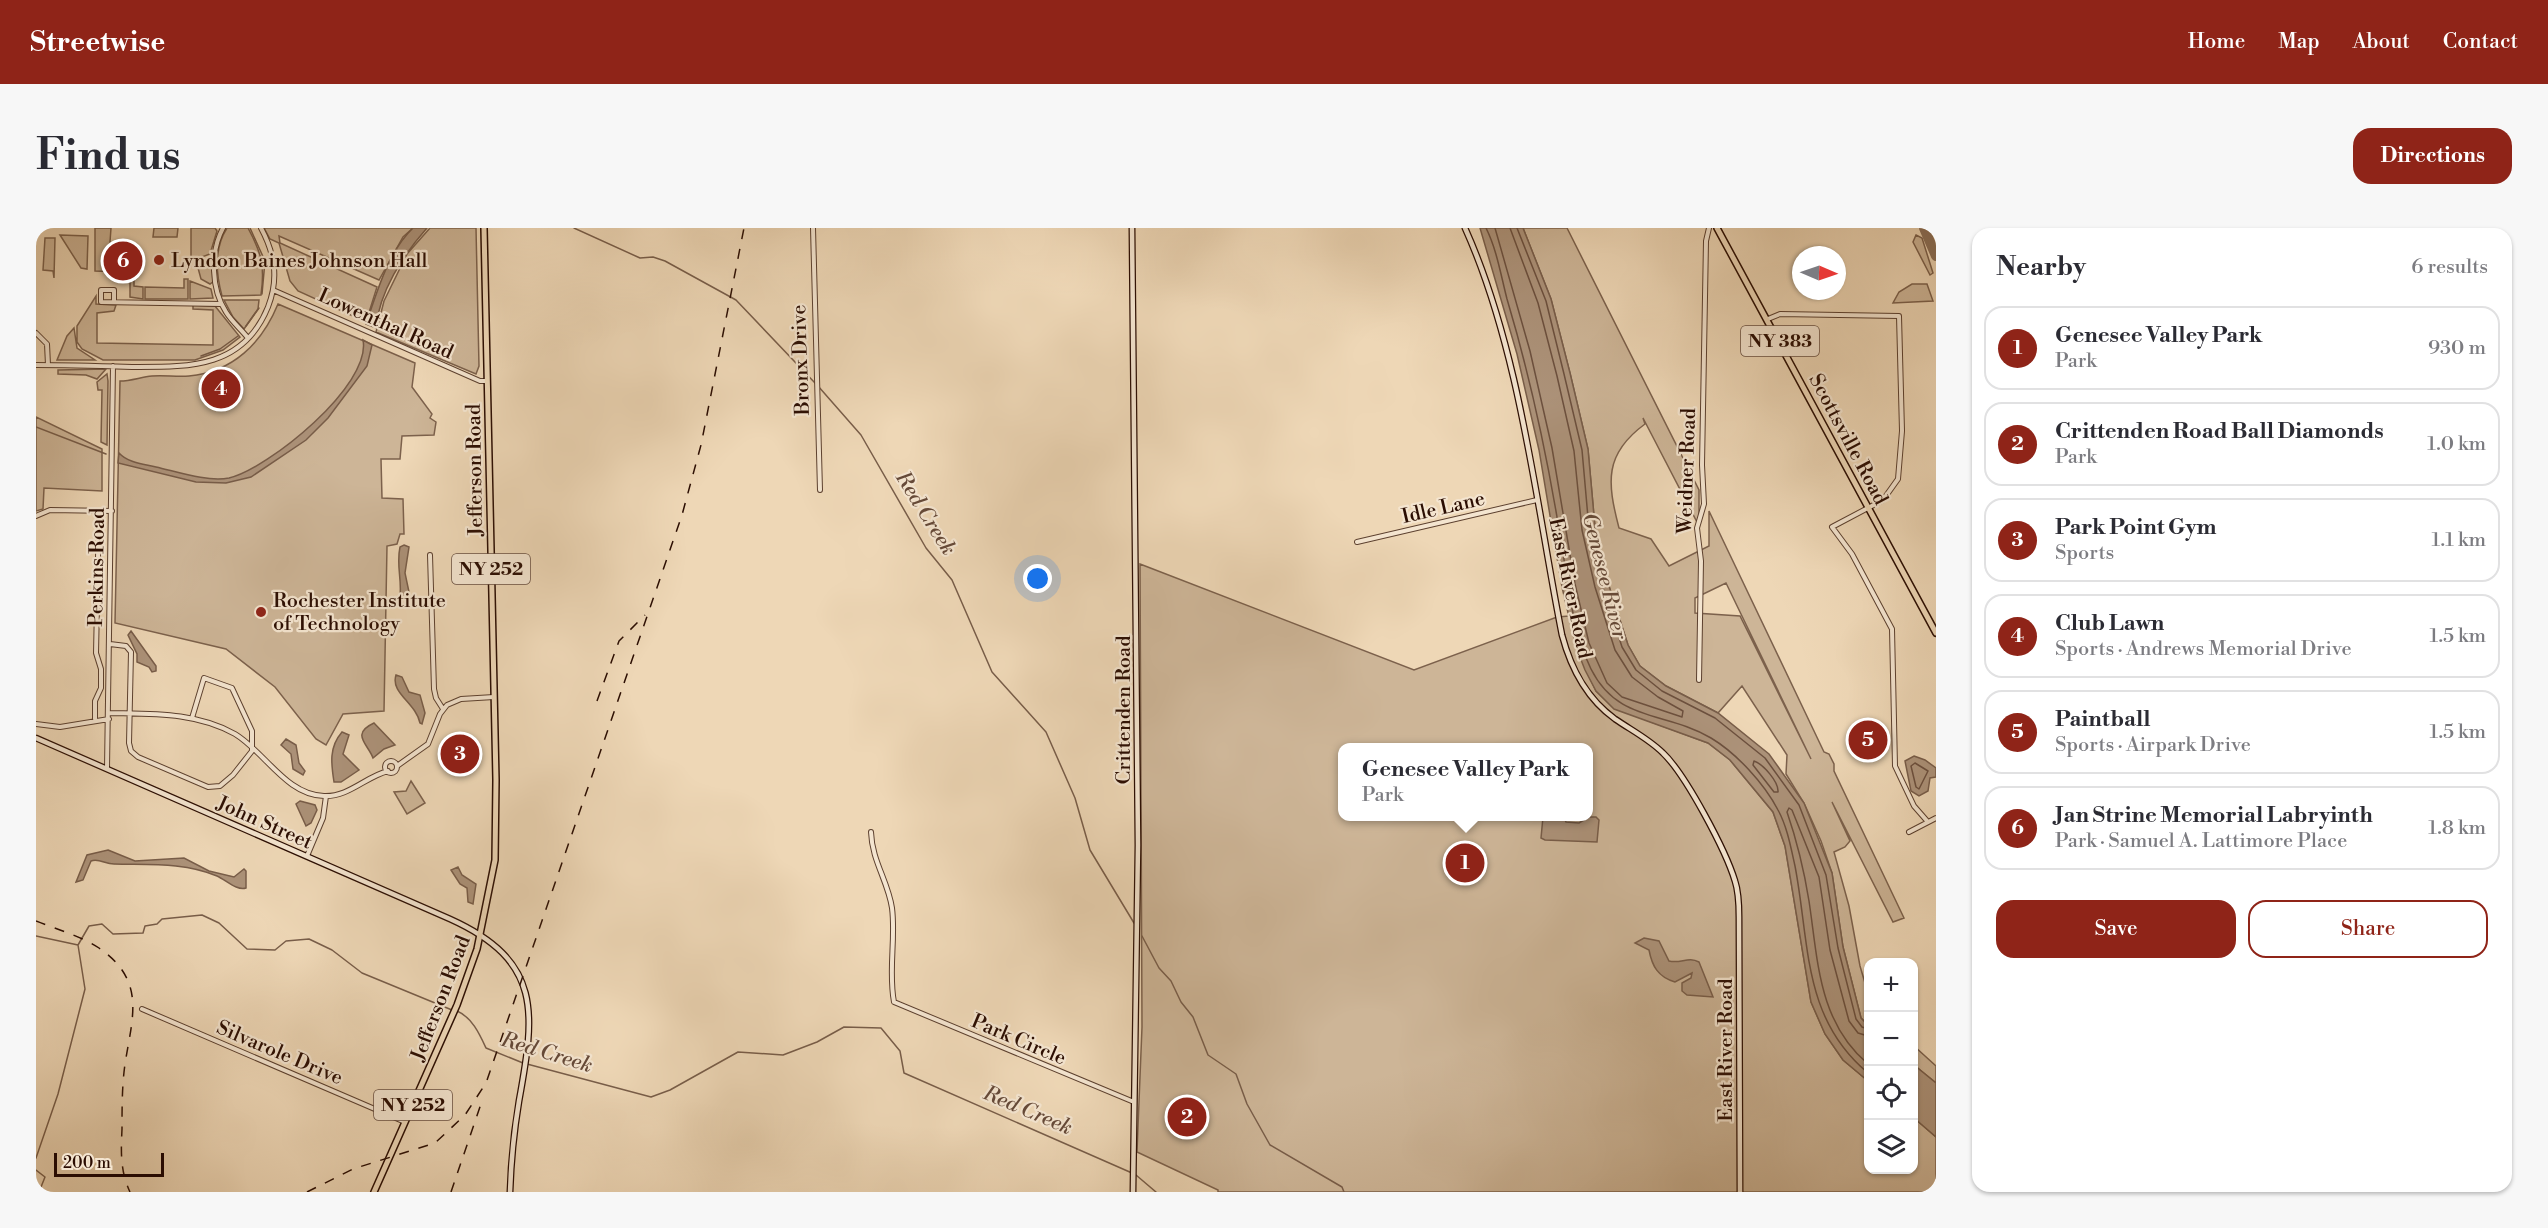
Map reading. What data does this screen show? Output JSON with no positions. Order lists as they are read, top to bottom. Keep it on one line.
{"streets":{"main road":["NY 383","Scottsville Road","Jefferson Road","NY 252"],"street":["Lowenthal Road","Bronx Drive","Weidner Road","Idle Lane","Perkins Road","East River Road","Crittenden Road","John Street","Park Circle","Silvarole Drive"]},"crossings":[["Lowenthal Road","Jefferson Road"],["Jefferson Road","John Street"],["Jefferson Road","Silvarole Drive"],["Idle Lane","East River Road"],["Perkins Road","John Street"],["Crittenden Road","Park Circle"]],"water":["Red Creek","Genesee River"],"places":["Lyndon Baines Johnson Hall","Rochester Institute of Technology"],"scale_bar":"200 m","north":"right","page":{"header":"Streetwise","nav":["Home","Map","About","Contact"],"buttons":["Directions",["Save","Share"]],"title":"Find us","heading":["Nearby","6 results"],"pins":["6","4","5","3","1","2"],"list":[{"mark":"1","name":"Genesee Valley Park","note":"Park","value":"930 m"},{"mark":"2","name":"Crittenden Road Ball Diamonds","note":"Park","value":"1.0 km"},{"mark":"3","name":"Park Point Gym","note":"Sports","value":"1.1 km"},{"mark":"4","name":"Club Lawn","note":"Sports · Andrews Memorial Drive","value":"1.5 km"},{"mark":"5","name":"Paintball","note":"Sports · Airpark Drive","value":"1.5 km"},{"mark":"6","name":"Jan Strine Memorial Labryinth","note":"Park · Samuel A. Lattimore Place","value":"1.8 km"}],"popup":["Genesee Valley Park","Park"],"map_buttons":["+","−"],"scale":"200 m"}}
